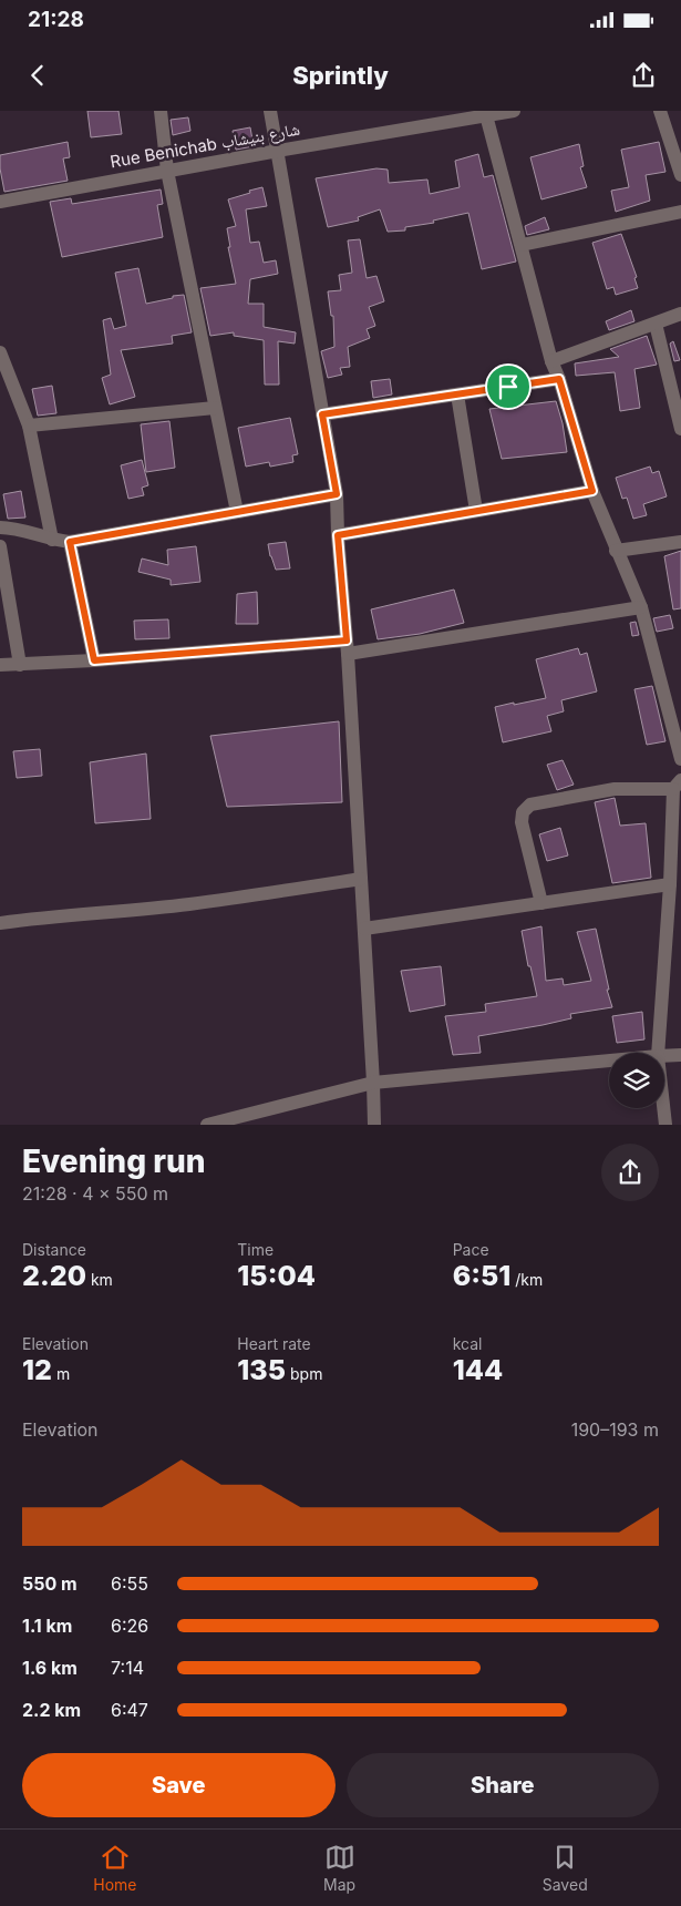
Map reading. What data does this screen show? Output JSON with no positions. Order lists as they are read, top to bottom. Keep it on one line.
{"streets":{"street":["Rue Benichab شارع بنيشاب"]},"page":{"status":"21:28","header":"Sprintly","heading":["Evening run","21:28 · 4 × 550 m"],"stats":[["Distance","2.20 km"],["Time","15:04"],["Pace","6:51 /km"],["Elevation","12 m"],["Heart rate","135 bpm"],["kcal","144"]],"chart":["Elevation","190–193 m"],"list":[{"name":"550 m","note":"6:55"},{"name":"1.1 km","note":"6:26"},{"name":"1.6 km","note":"7:14"},{"name":"2.2 km","note":"6:47"}],"buttons":["Save","Share"],"tabs":["Home","Map","Saved"]}}
